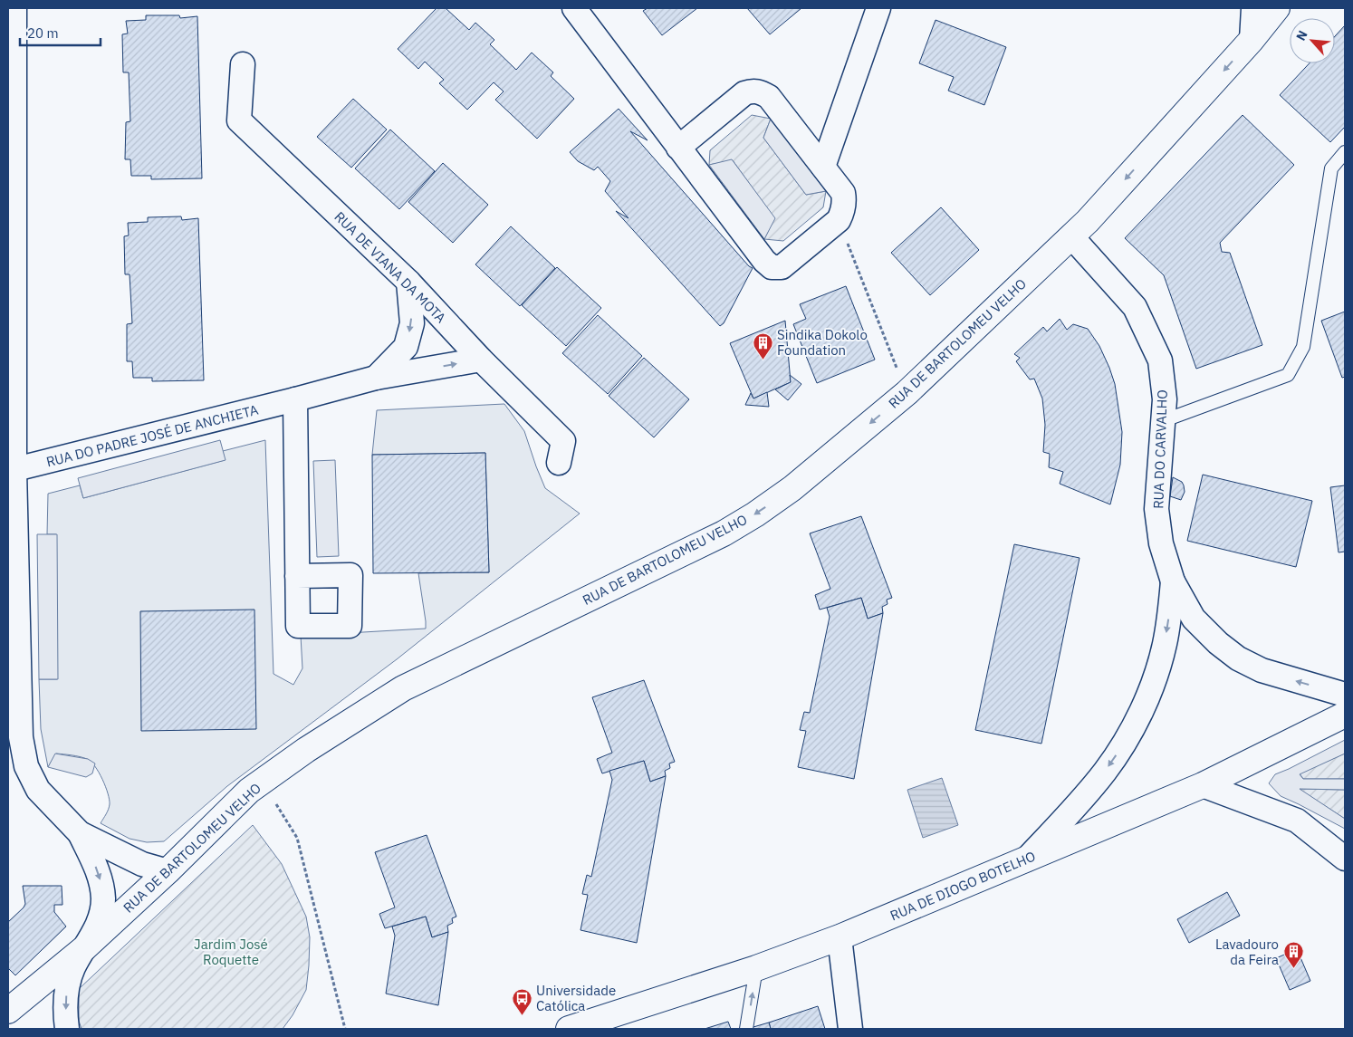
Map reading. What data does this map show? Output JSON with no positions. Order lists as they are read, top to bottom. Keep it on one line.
{"streets":{"street":["RUA DE VIANA DA MOTA","RUA DE BARTOLOMEU VELHO","RUA DO PADRE JOSÉ DE ANCHIETA","RUA DO CARVALHO","RUA DE DIOGO BOTELHO"]},"crossings":[["RUA DE VIANA DA MOTA","RUA DO PADRE JOSÉ DE ANCHIETA"],["RUA DE BARTOLOMEU VELHO","RUA DO CARVALHO"],["RUA DO CARVALHO","RUA DE DIOGO BOTELHO"]],"one_way":["RUA DE BARTOLOMEU VELHO"],"parks":["Jardim José Roquette"],"places":{"building":["Sindika Dokolo Foundation","Lavadouro da Feira"],"bus stop":["Universidade Católica"]},"scale_bar":"20 m","north":"top left"}
